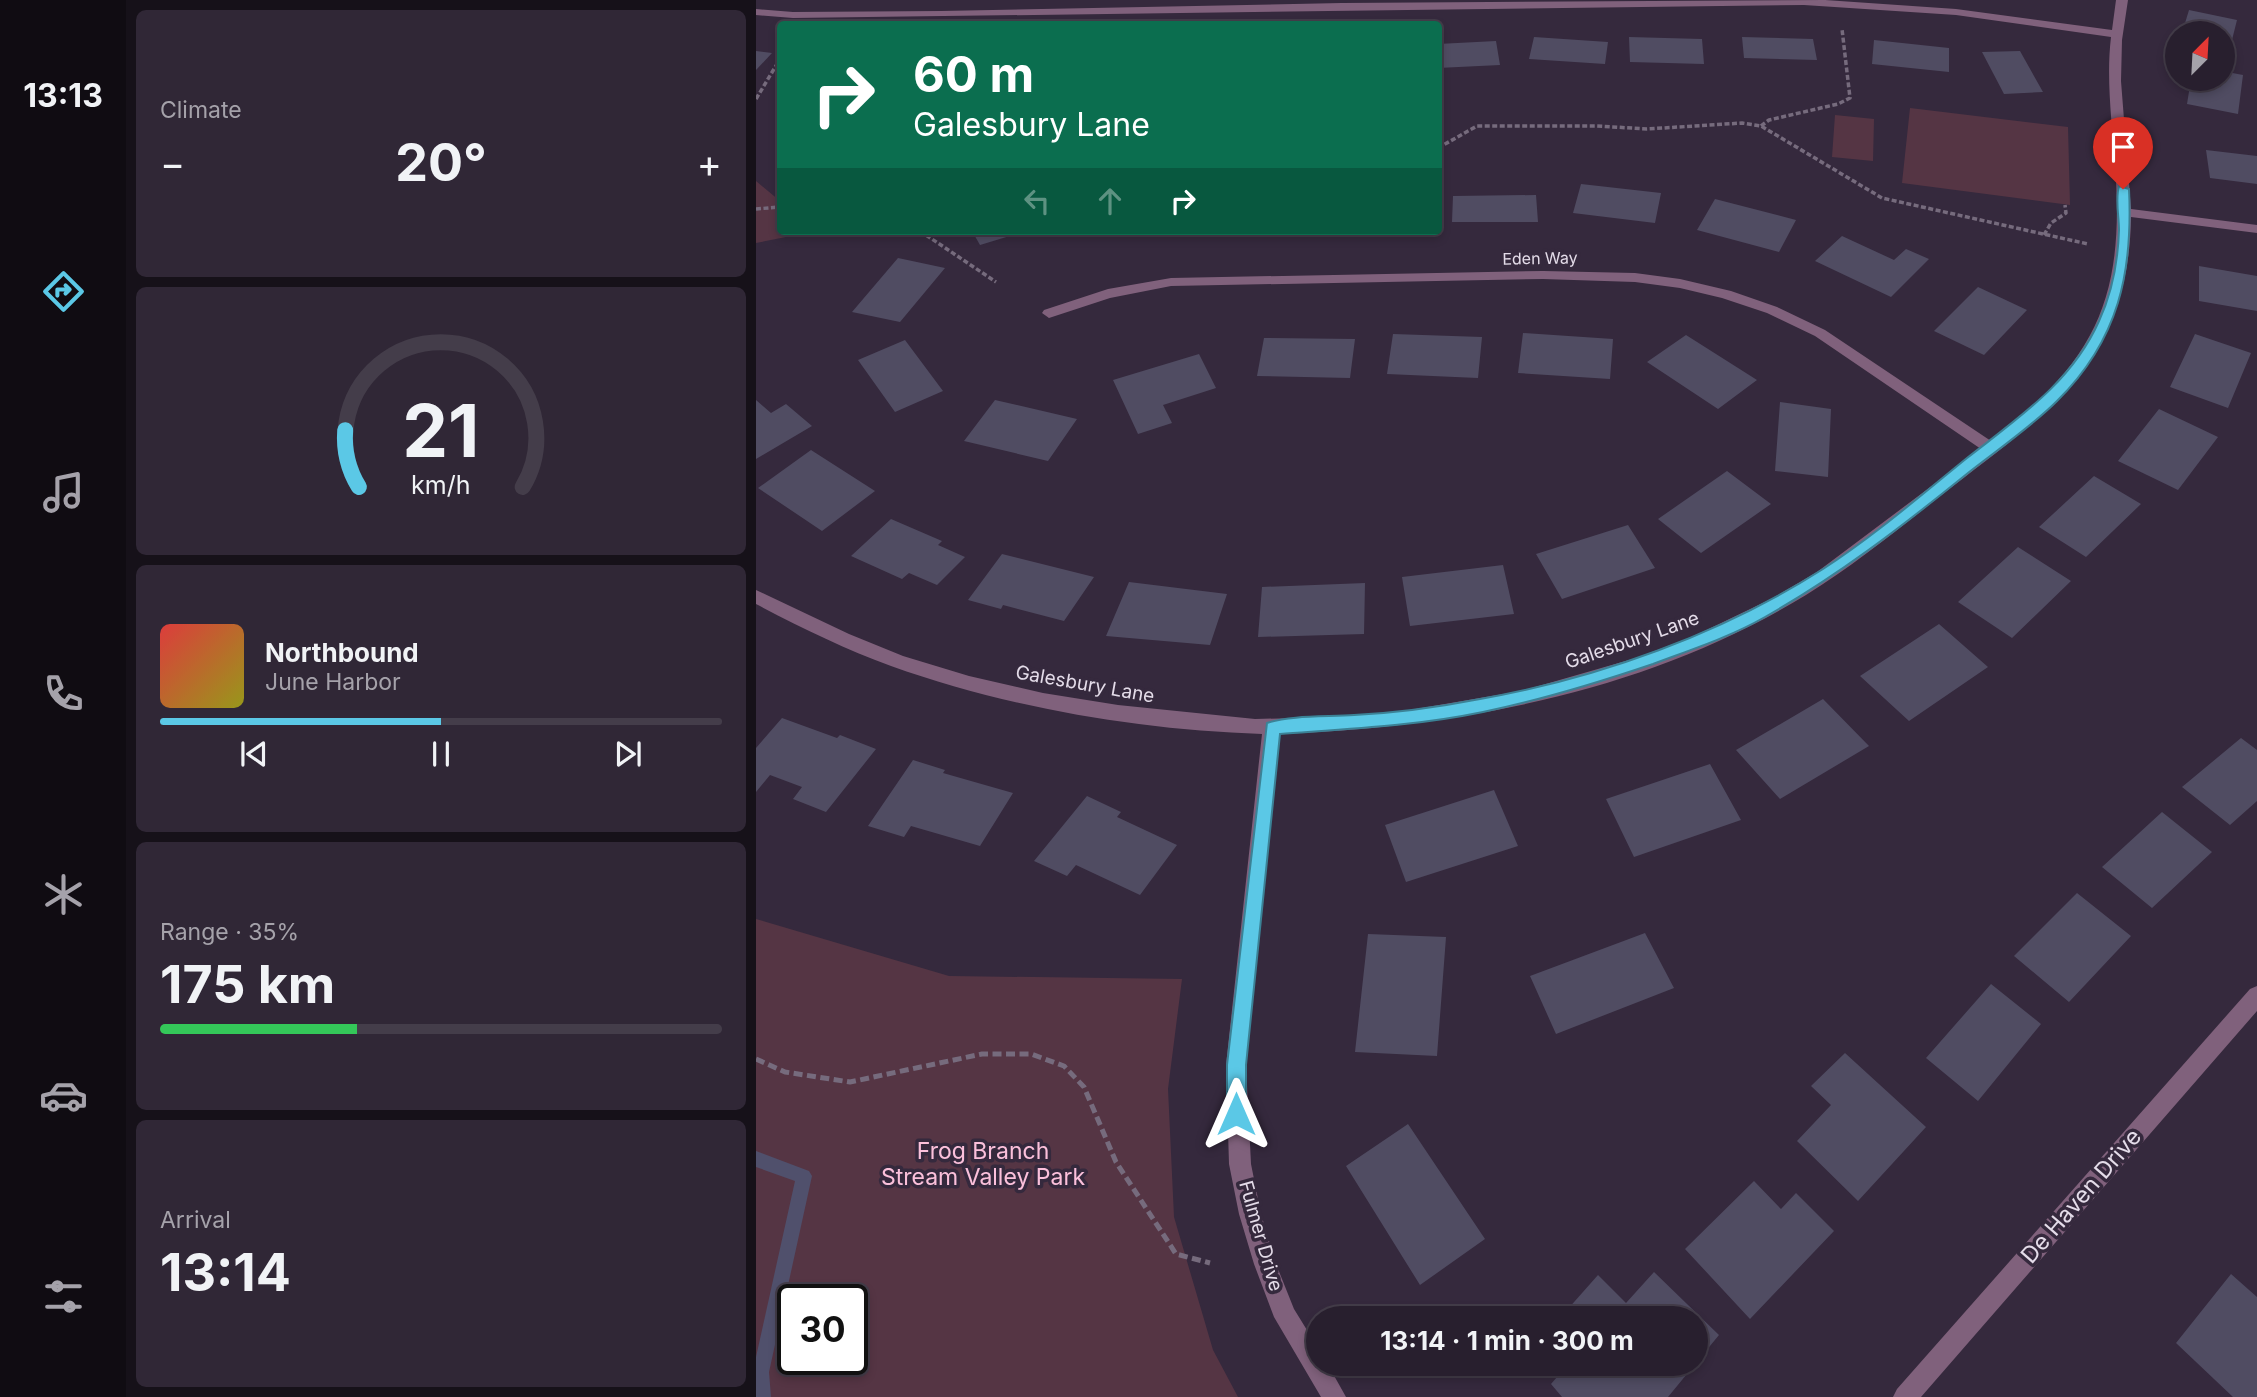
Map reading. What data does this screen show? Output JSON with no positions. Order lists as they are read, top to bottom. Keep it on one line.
{"streets":{"street":["Eden Way","Galesbury Lane","De Haven Drive","Fulmer Drive"]},"crossings":[["Eden Way","Galesbury Lane"],["Galesbury Lane","Fulmer Drive"]],"parks":["Frog Branch Stream Valley Park"],"north":"top right","page":{"tabs":"13:13","tile":["Climate",["Range · 35%","175 km"],["Arrival","13:14"]],"turn":["60 m","Galesbury Lane"],"heat":["−","20°","+"],"song":["Northbound","June Harbor"],"limit":"30","trip":"13:14 · 1 min · 300 m","gauge":["21","km/h"]}}
